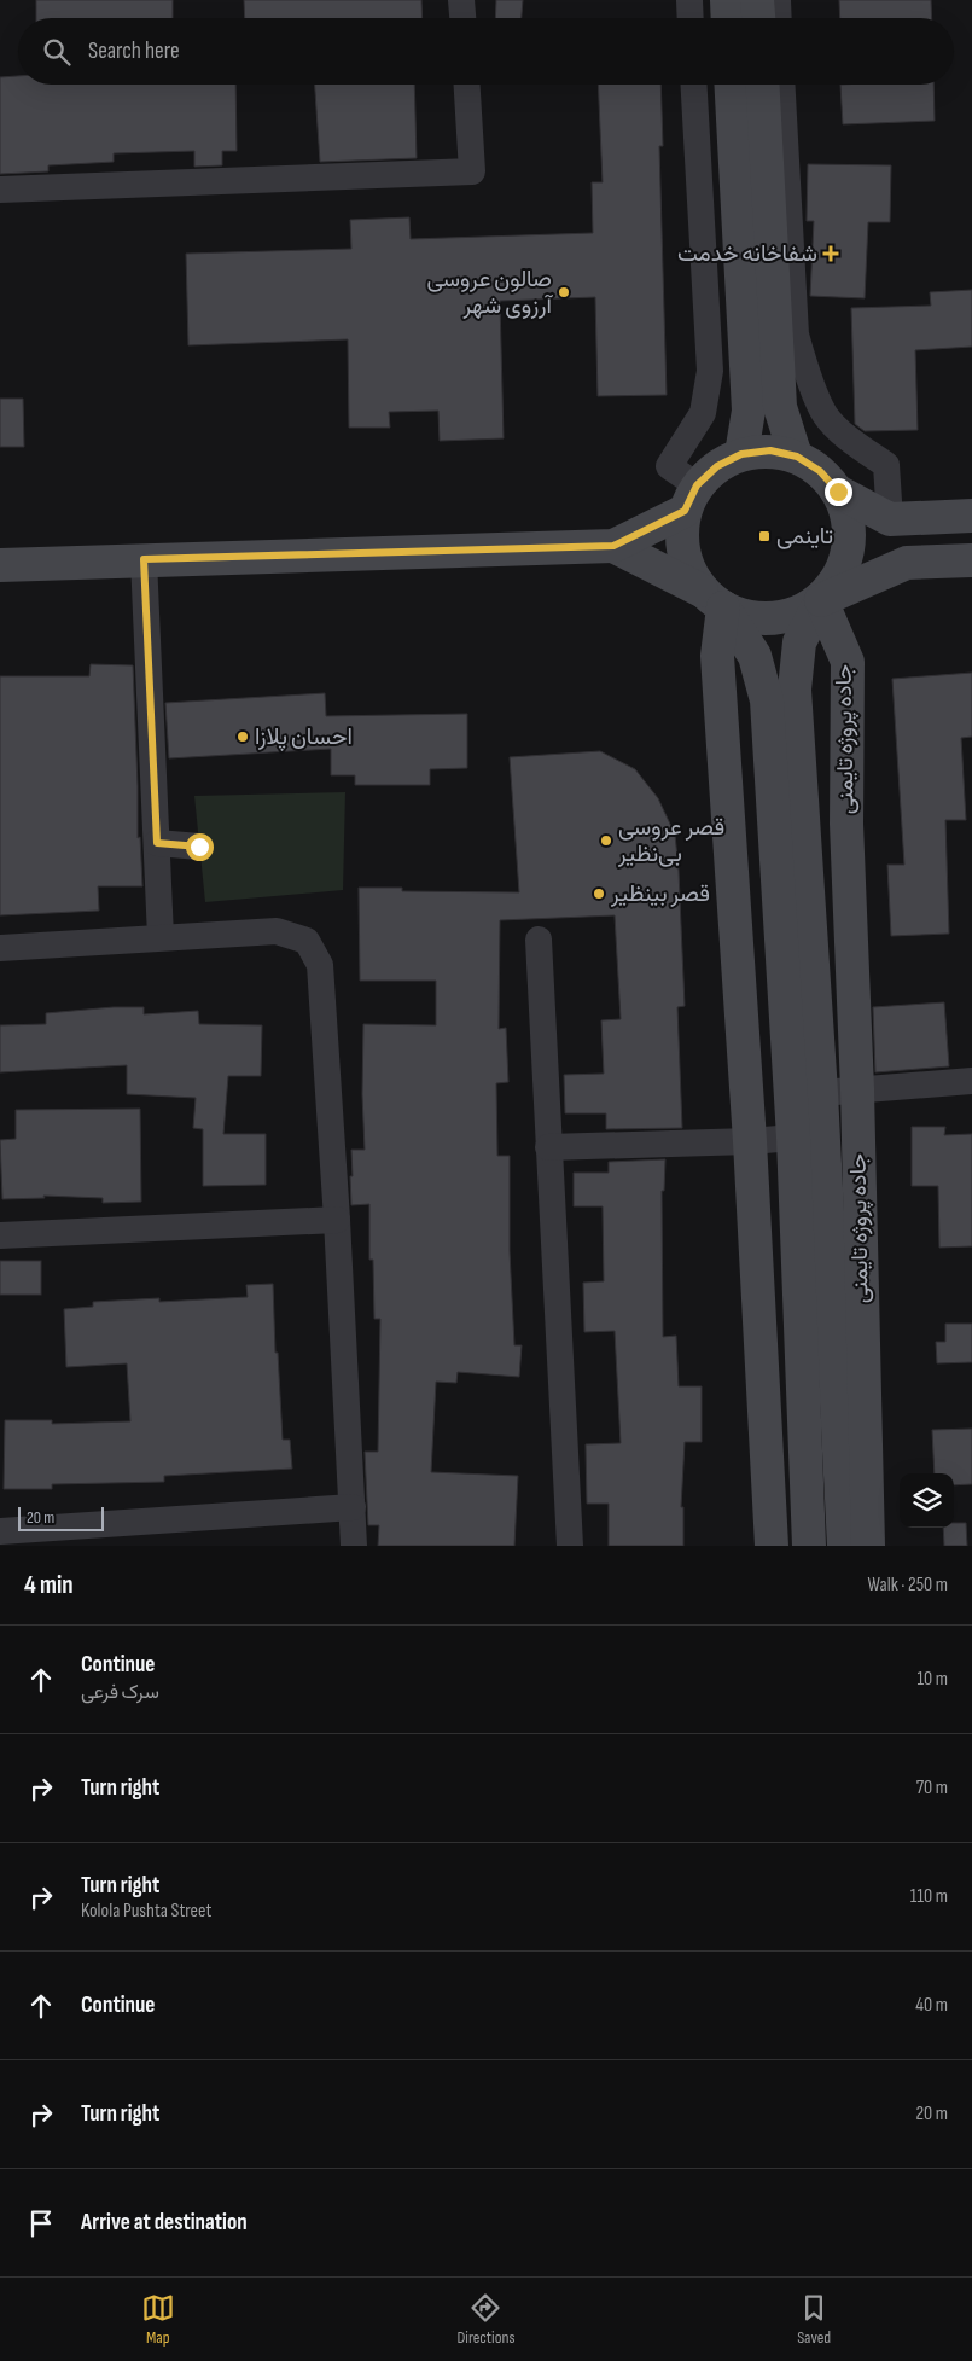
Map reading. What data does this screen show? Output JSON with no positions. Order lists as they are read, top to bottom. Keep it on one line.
{"streets":{"main road":["جاده پروژه تایمنی"]},"places":{"health":["شفاخانه خدمت"],"other":["صالون عروسی آرزوی شهر","احسان پلازا","قصر عروسی بی‌نظیر","قصر بینظیر"],"transit":["تاینمی"]},"scale_bar":"20 m","page":{"search":"Search here","scale":"20 m","heading":["4 min","Walk · 250 m"],"list":[["Continue","سرک فرعی","10 m"],["Turn right","70 m"],["Turn right","Kolola Pushta Street","110 m"],["Continue","40 m"],["Turn right","20 m"],"Arrive at destination"],"nav":["Map","Directions","Saved"]}}
